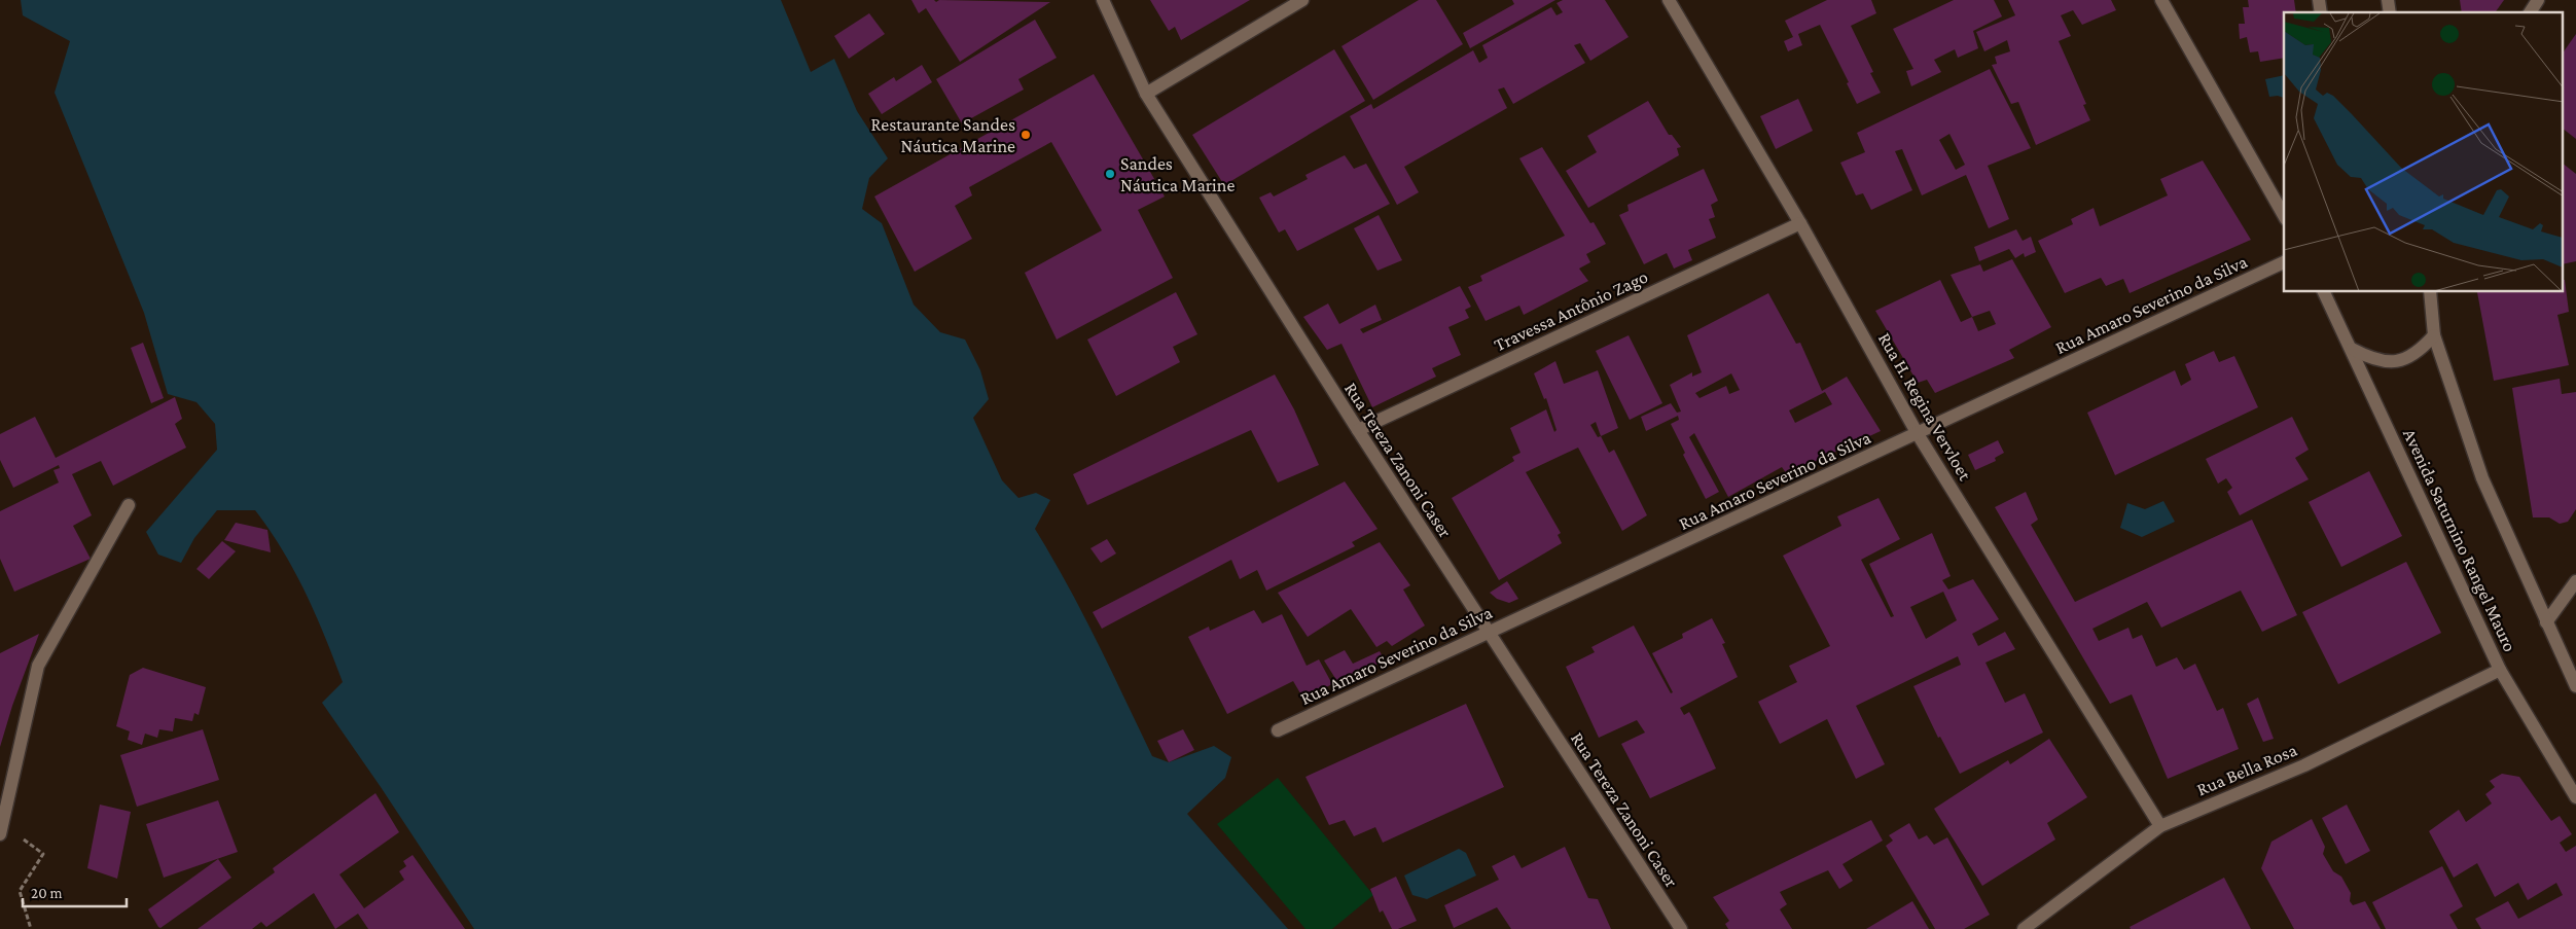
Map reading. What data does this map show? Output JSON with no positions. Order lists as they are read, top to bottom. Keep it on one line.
{"streets":{"street":["Rua Amaro Severino da Silva","Travessa Antônio Zago","Rua H. Regina Vervloet","Rua Tereza Zanoni Caser","Avenida Saturnino Rangel Mauro","Rua Bella Rosa"]},"crossings":[["Rua Amaro Severino da Silva","Rua H. Regina Vervloet"],["Rua Amaro Severino da Silva","Rua Tereza Zanoni Caser"],["Travessa Antônio Zago","Rua H. Regina Vervloet"],["Travessa Antônio Zago","Rua Tereza Zanoni Caser"],["Rua H. Regina Vervloet","Rua Bella Rosa"],["Avenida Saturnino Rangel Mauro","Rua Bella Rosa"]],"places":["Restaurante Sandes Náutica Marine","Sandes Náutica Marine"],"scale_bar":"20 m"}
